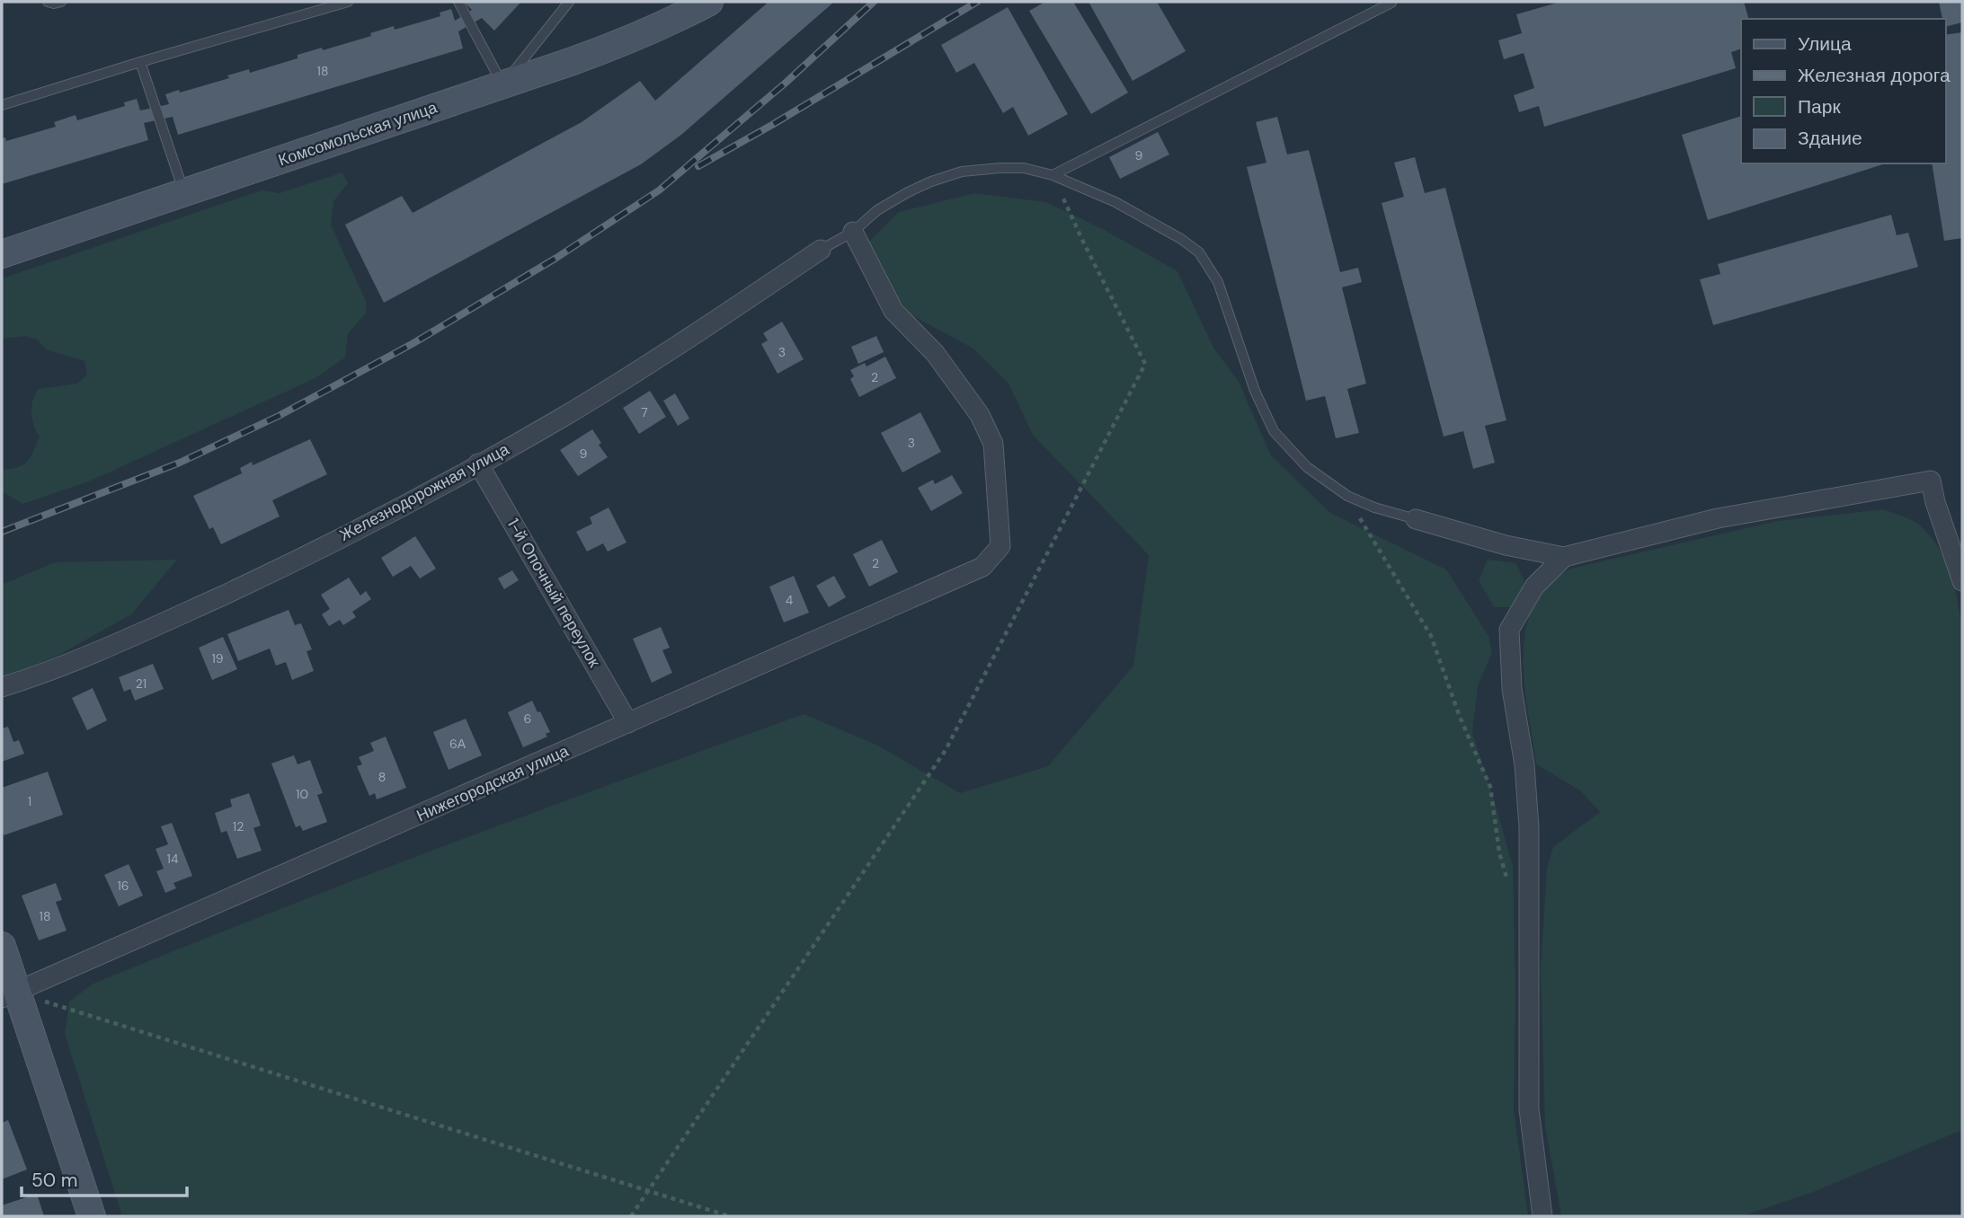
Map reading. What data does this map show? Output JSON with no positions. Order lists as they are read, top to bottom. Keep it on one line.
{"streets":{"street":["Комсомольская улица","Железнодорожная улица","1-й Опочный переулок","Нижегородская улица"]},"crossings":[["Железнодорожная улица","1-й Опочный переулок"],["1-й Опочный переулок","Нижегородская улица"]],"house_numbers":["18","9","3","2","7","3","9","2","4","19","21","6","6А","8","10","1","12","14","16","18"],"legend":["Улица","Железная дорога","Парк","Здание"],"scale_bar":"50 m"}
